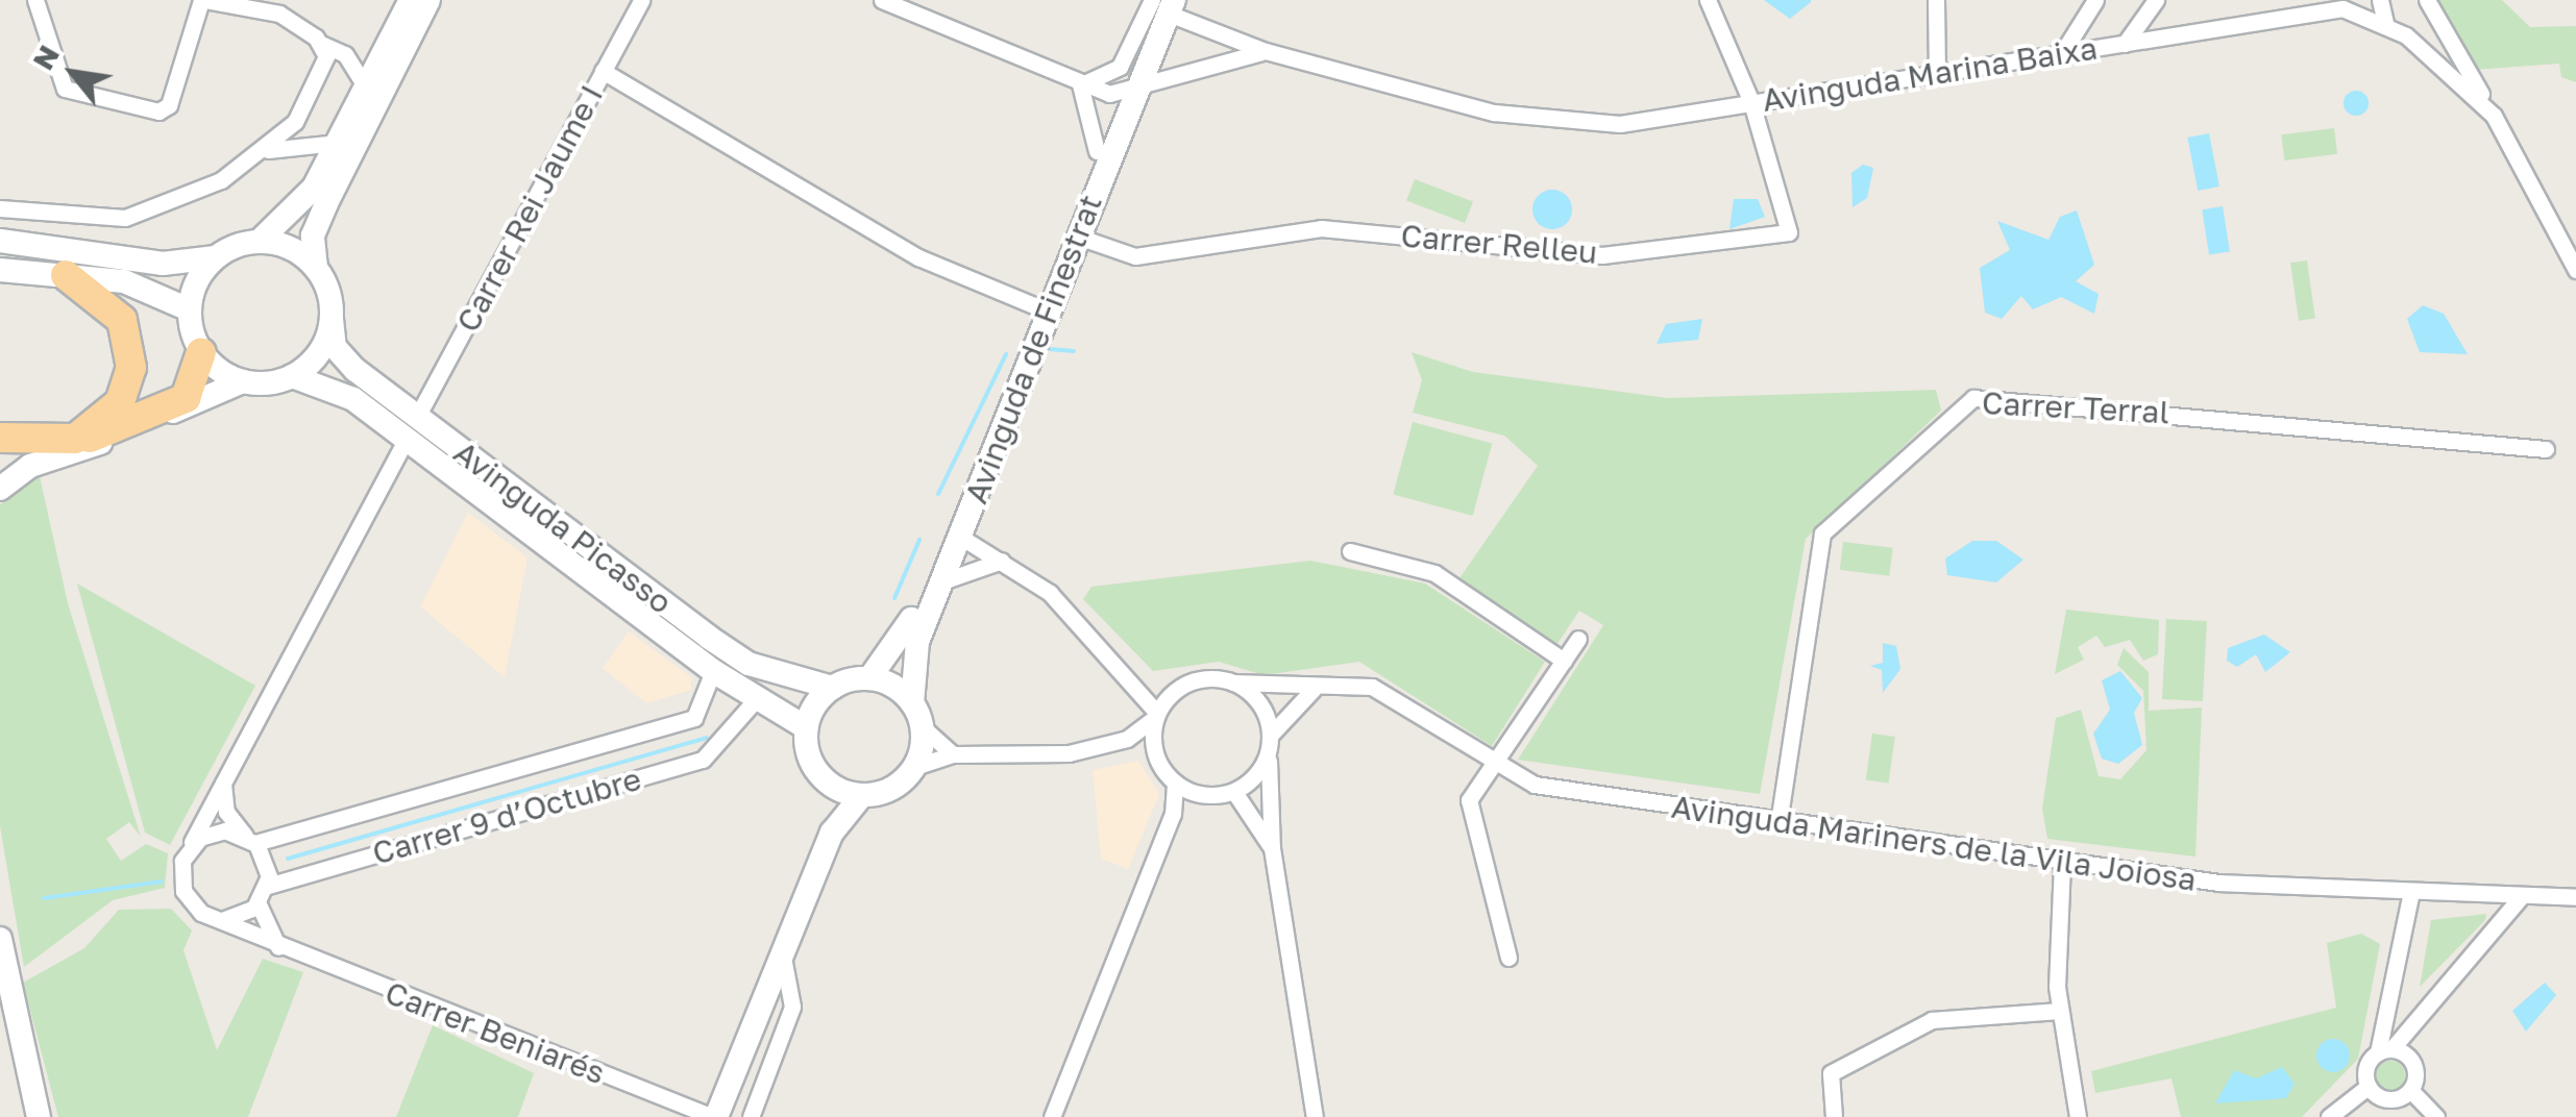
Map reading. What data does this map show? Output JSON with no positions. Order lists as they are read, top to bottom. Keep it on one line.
{"streets":{"main road":["Avinguda de Finestrat","Avinguda Picasso"],"street":["Avinguda Marina Baixa","Carrer Rei Jaume I","Carrer Relleu","Carrer Terral","Carrer 9 d’Octubre","Avinguda Mariners de la Vila Joiosa","Carrer Beniarés"]},"crossings":[["Avinguda Marina Baixa","Carrer Relleu"],["Avinguda Marina Baixa","Avinguda de Finestrat"],["Carrer Rei Jaume I","Avinguda Picasso"],["Carrer Relleu","Avinguda de Finestrat"],["Avinguda de Finestrat","Avinguda Picasso"],["Carrer Terral","Avinguda Mariners de la Vila Joiosa"],["Avinguda Picasso","Carrer 9 d’Octubre"],["Carrer 9 d’Octubre","Carrer Beniarés"]],"north":"top left"}
